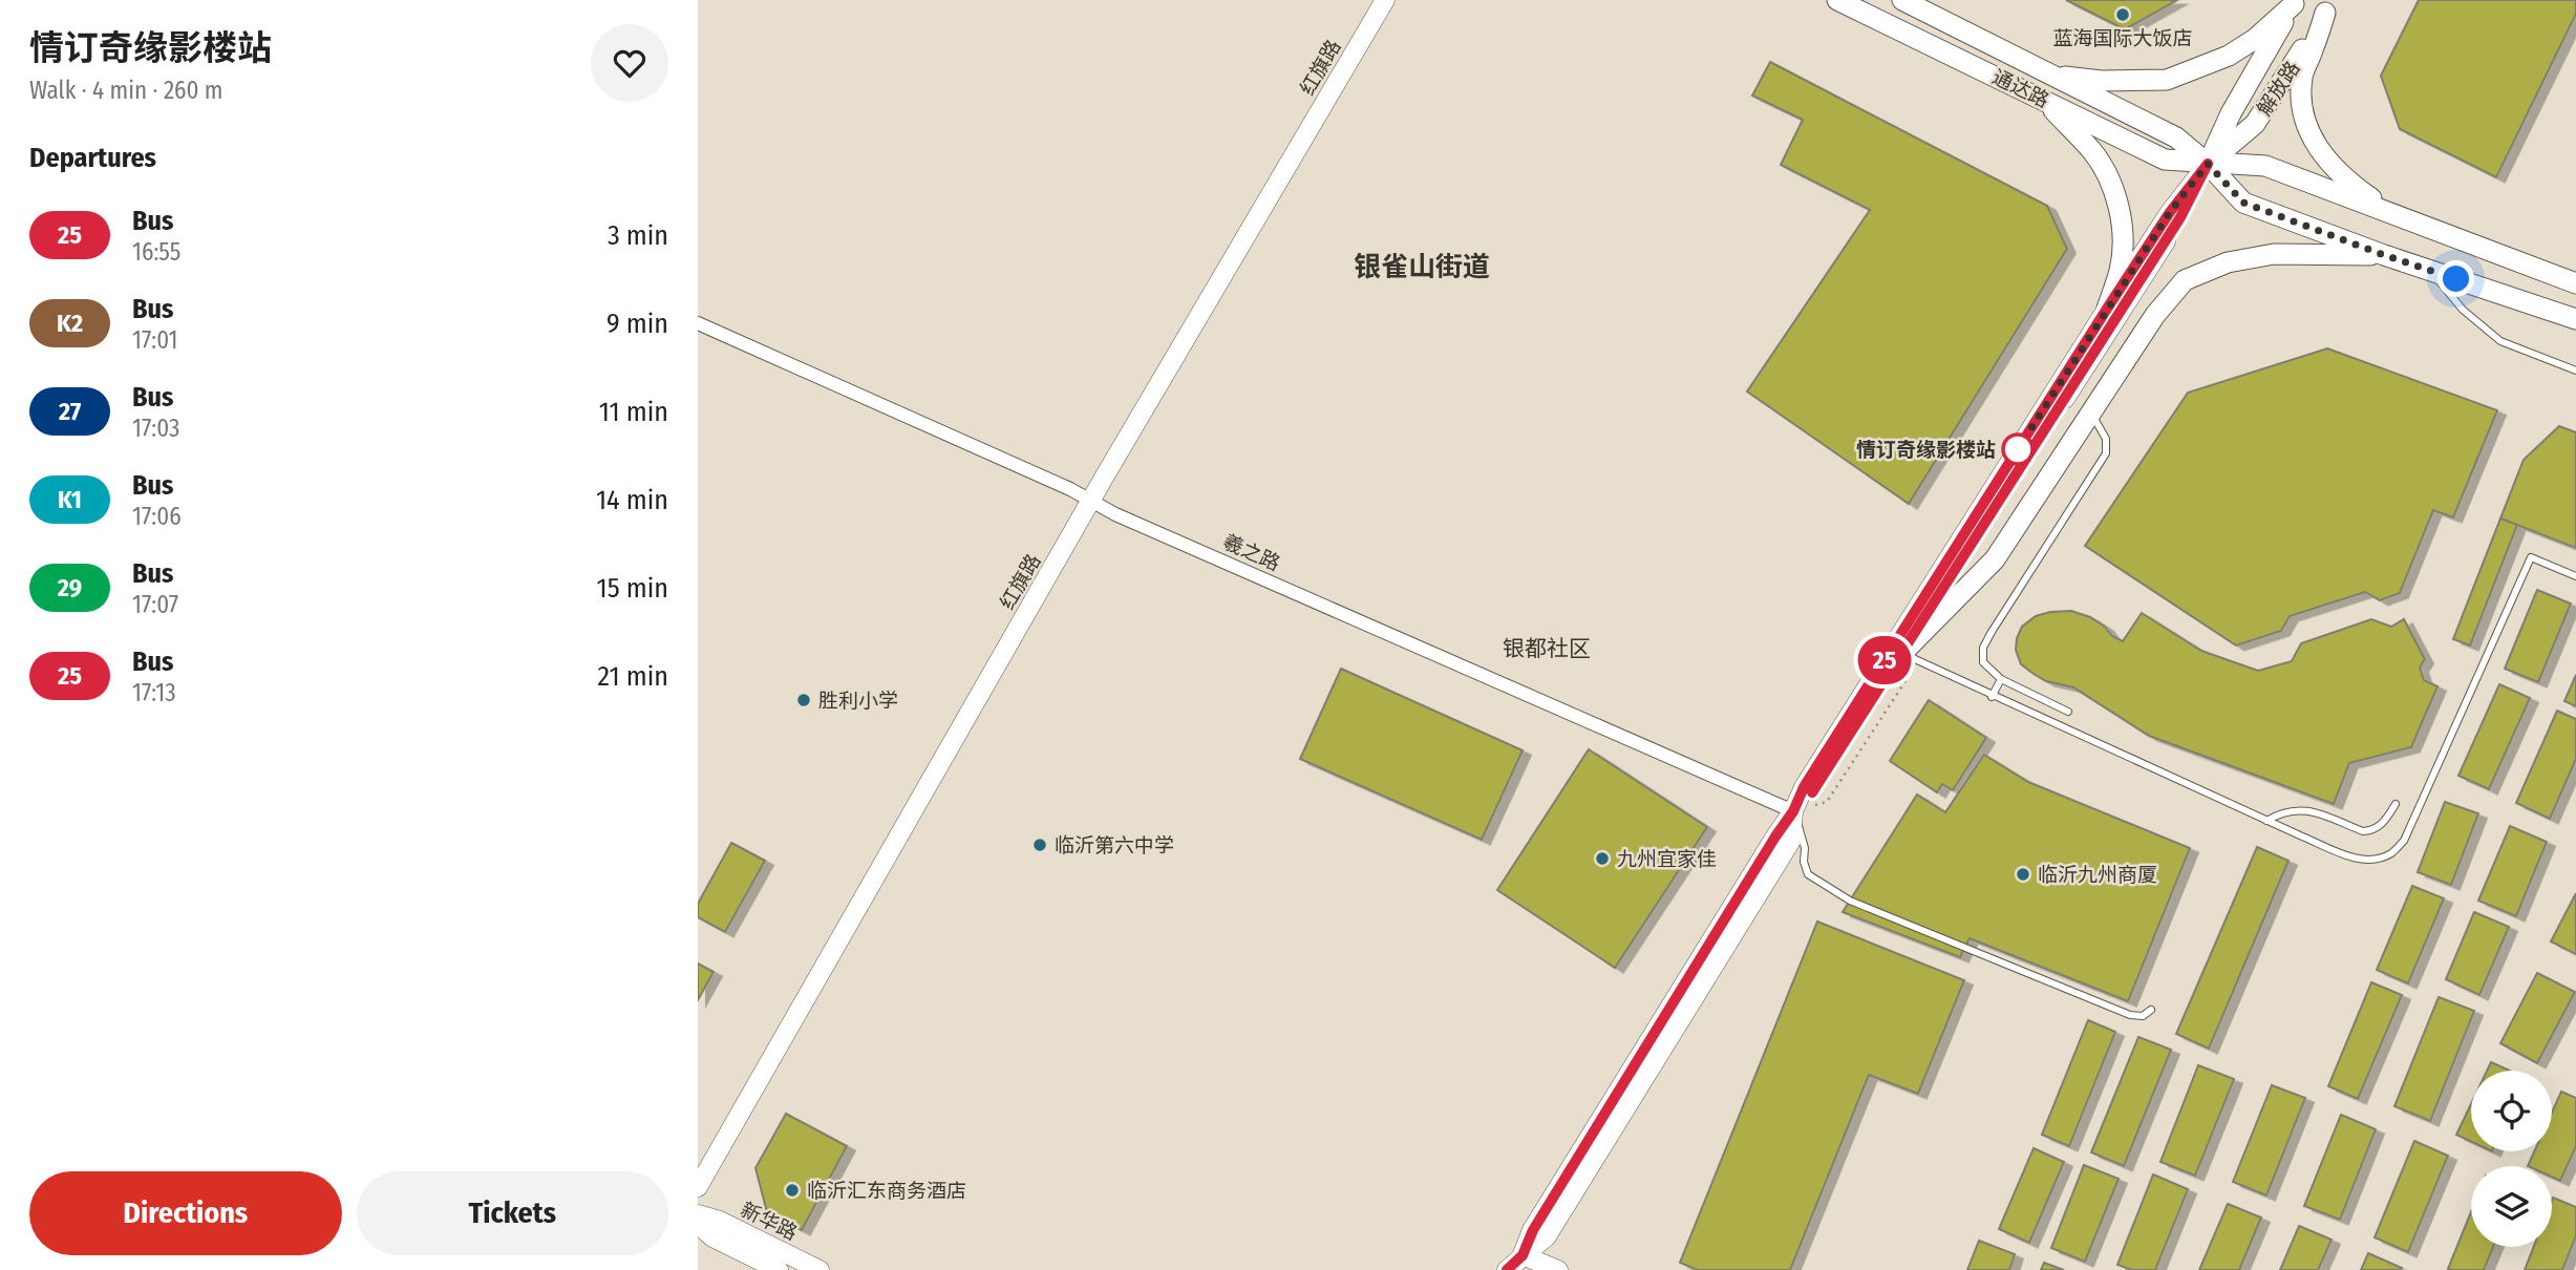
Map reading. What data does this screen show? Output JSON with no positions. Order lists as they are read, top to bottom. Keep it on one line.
{"streets":{"main road":["红旗路","通达路","解放路","新华路"],"street":["羲之路"]},"crossings":[["红旗路","羲之路"],["通达路","解放路"],["解放路","羲之路"]],"districts":["银雀山街道","银都社区"],"places":["蓝海国际大饭店","情订奇缘影楼站","胜利小学","临沂第六中学","九州宜家佳","临沂九州商厦","临沂汇东商务酒店"],"lines":["bus line 25"],"page":{"heading":[["情订奇缘影楼站","Walk · 4 min · 260 m"],"Departures"],"on_map":"25","list":[{"mark":"25","name":"Bus","note":"16:55","value":"3 min"},{"mark":"K2","name":"Bus","note":"17:01","value":"9 min"},{"mark":"27","name":"Bus","note":"17:03","value":"11 min"},{"mark":"K1","name":"Bus","note":"17:06","value":"14 min"},{"mark":"29","name":"Bus","note":"17:07","value":"15 min"},{"mark":"25","name":"Bus","note":"17:13","value":"21 min"}],"buttons":["Directions","Tickets"]}}
